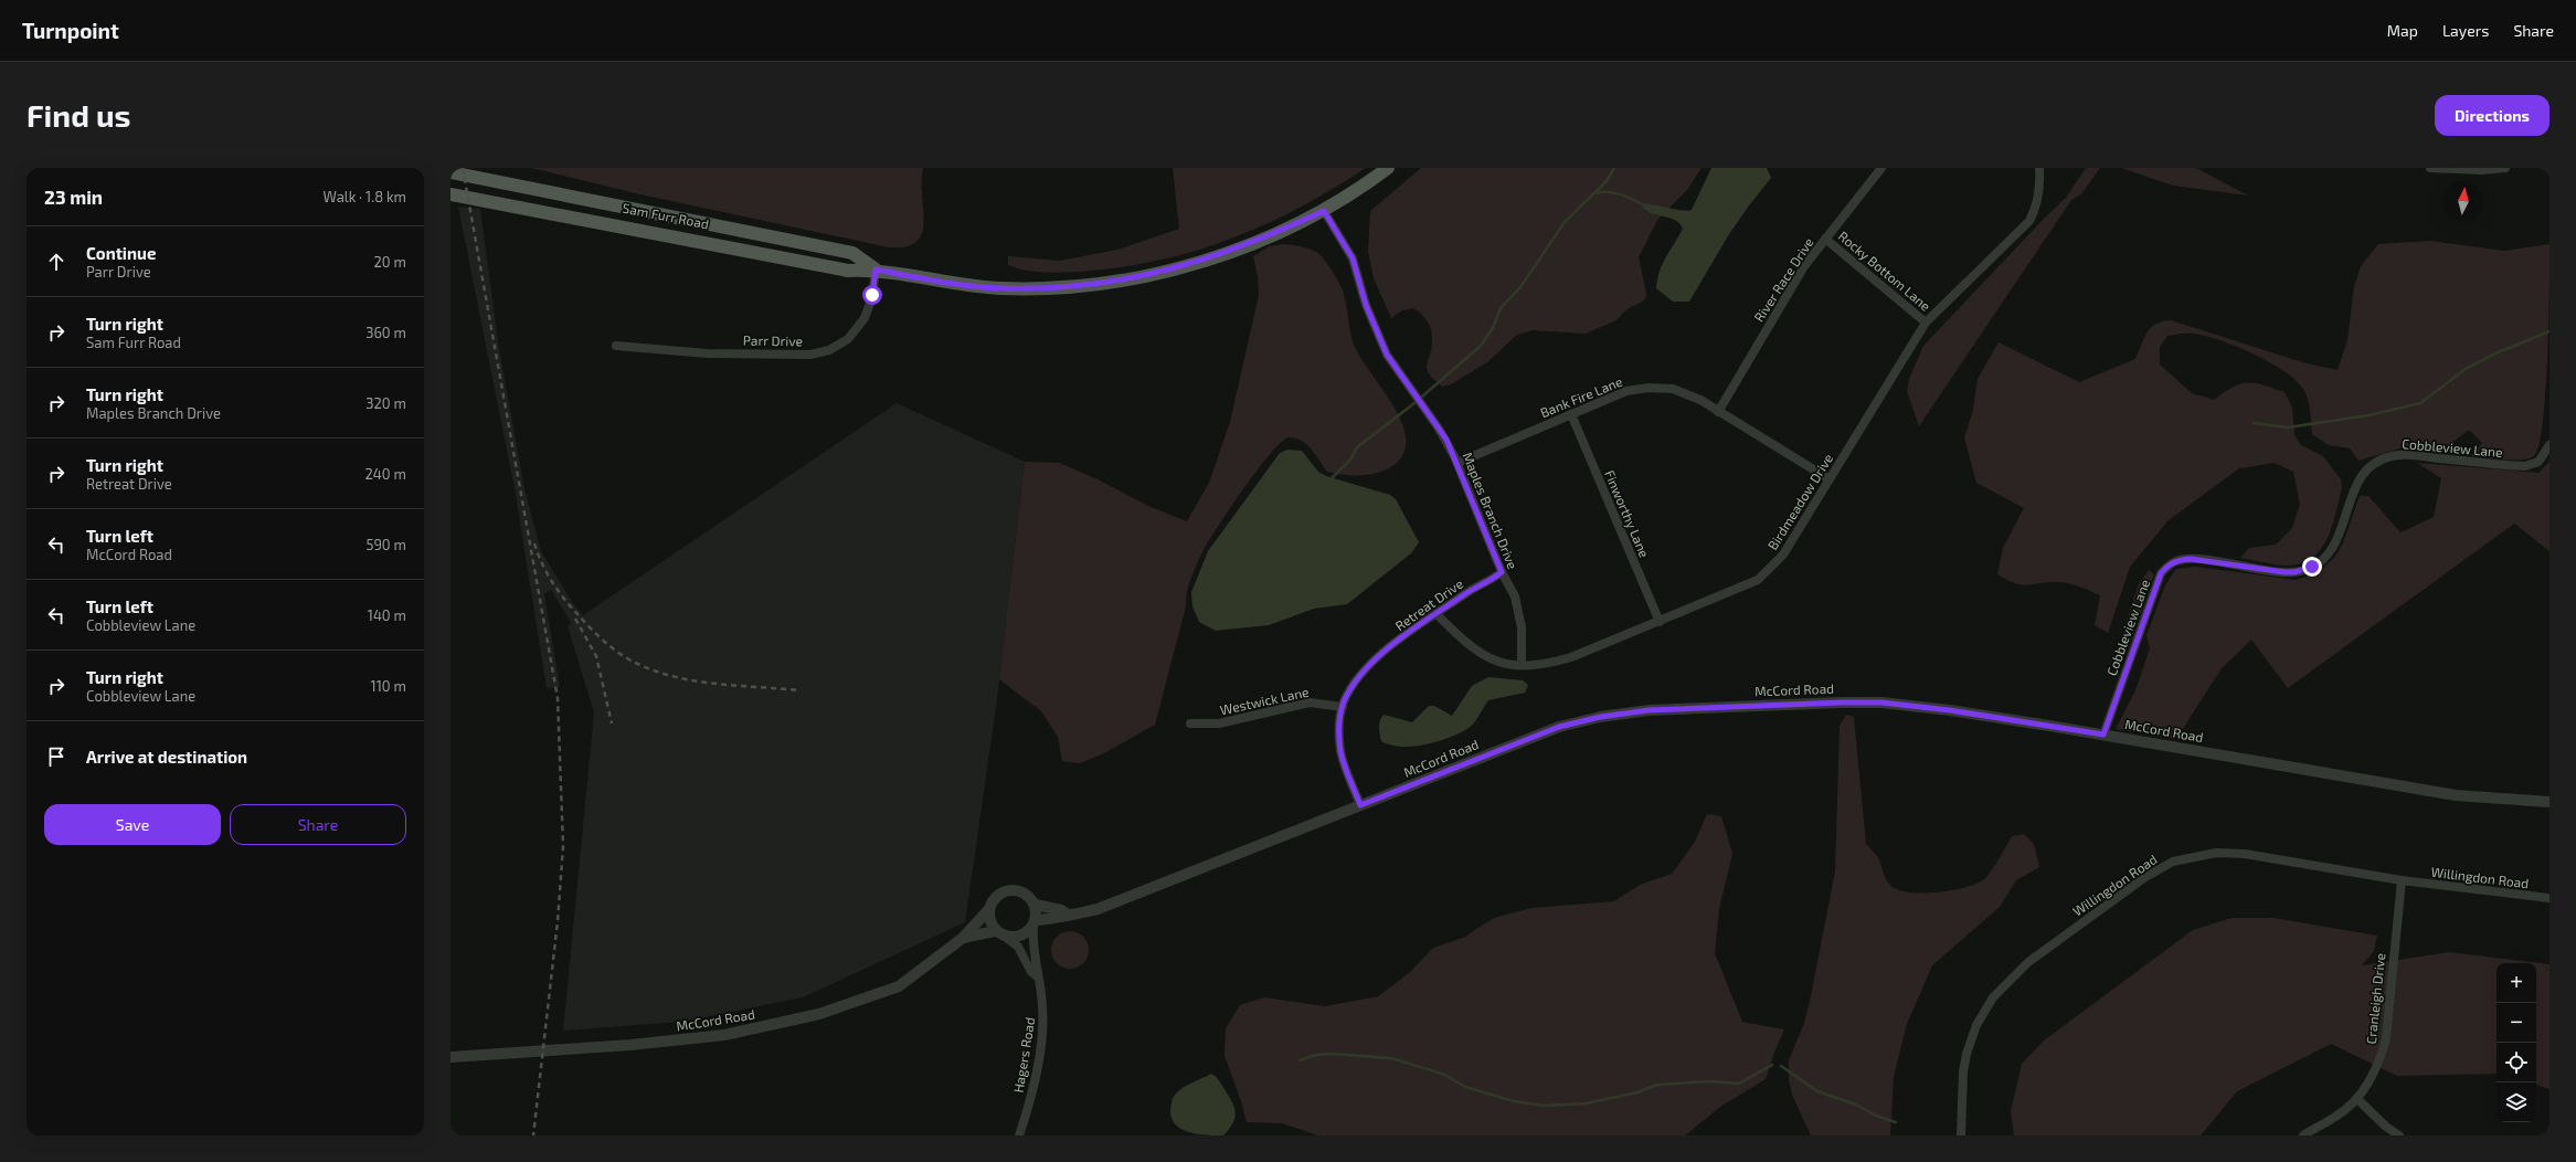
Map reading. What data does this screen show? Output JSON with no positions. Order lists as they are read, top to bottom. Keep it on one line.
{"streets":{"main road":["Sam Furr Road"],"street":["Rocky Bottom Lane","River Race Drive","Parr Drive","Bank Fire Lane","Cobbleview Lane","Birdmeadow Drive","Maples Branch Drive","Finworthy Lane","Retreat Drive","McCord Road","Westwick Lane","Willingdon Road","Cranleigh Drive","Hagers Road"]},"crossings":[["Sam Furr Road","Parr Drive"],["Sam Furr Road","Maples Branch Drive"],["Rocky Bottom Lane","River Race Drive"],["Rocky Bottom Lane","Birdmeadow Drive"],["River Race Drive","Bank Fire Lane"],["Bank Fire Lane","Birdmeadow Drive"],["Bank Fire Lane","Maples Branch Drive"],["Bank Fire Lane","Finworthy Lane"],["Cobbleview Lane","McCord Road"],["Birdmeadow Drive","Maples Branch Drive"],["Birdmeadow Drive","Finworthy Lane"],["Birdmeadow Drive","Retreat Drive"],["Maples Branch Drive","Retreat Drive"],["Retreat Drive","McCord Road"],["Retreat Drive","Westwick Lane"],["McCord Road","Hagers Road"],["Willingdon Road","Cranleigh Drive"]],"north":"top","page":{"header":"Turnpoint","nav":["Map","Layers","Share"],"buttons":["Directions",["Save","Share"]],"title":"Find us","heading":["23 min","Walk · 1.8 km"],"list":[["Continue","Parr Drive","20 m"],["Turn right","Sam Furr Road","360 m"],["Turn right","Maples Branch Drive","320 m"],["Turn right","Retreat Drive","240 m"],["Turn left","McCord Road","590 m"],["Turn left","Cobbleview Lane","140 m"],["Turn right","Cobbleview Lane","110 m"],"Arrive at destination"],"map_buttons":["+","−"]}}
